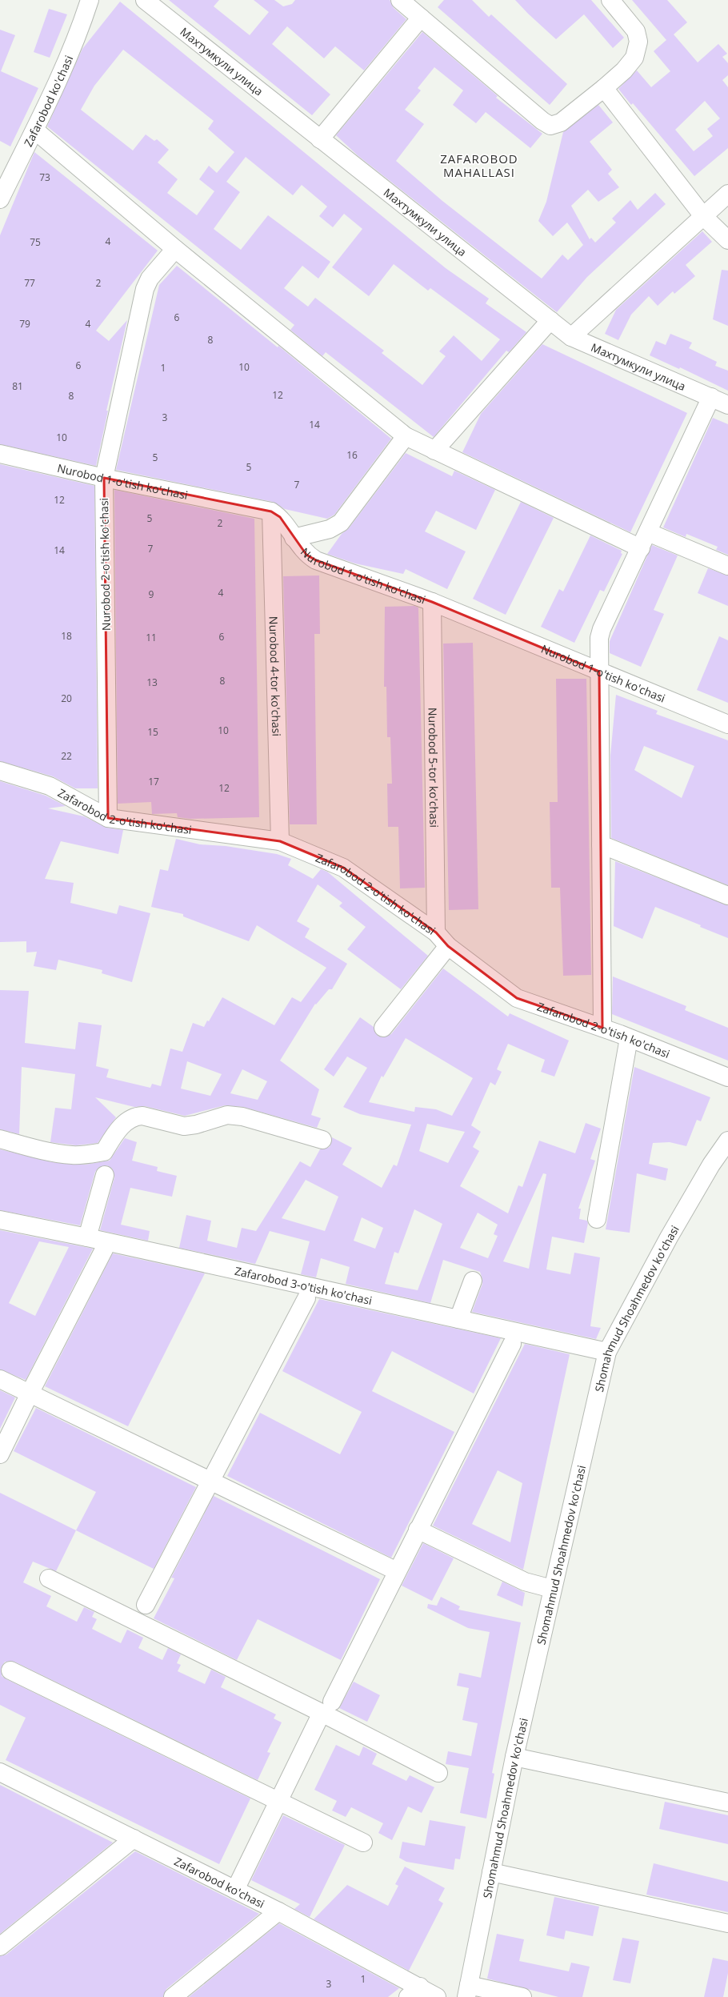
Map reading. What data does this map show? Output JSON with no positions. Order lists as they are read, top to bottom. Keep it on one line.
{"streets":{"street":["Махтумкули улица","Zafarobod ko'chasi","Nurobod 1-o'tish ko'chasi","Nurobod 2-o'tish ko'chasi","Nurobod 4-tor ko'chasi","Nurobod 5-tor ko'chasi","Zafarobod 2-o'tish ko'chasi","Zafarobod 3-o'tish ko'chasi","Shomahmud Shoahmedov ko'chasi"]},"crossings":[["Nurobod 1-o'tish ko'chasi","Nurobod 2-o'tish ko'chasi"],["Nurobod 1-o'tish ko'chasi","Nurobod 4-tor ko'chasi"],["Nurobod 1-o'tish ko'chasi","Nurobod 5-tor ko'chasi"],["Nurobod 2-o'tish ko'chasi","Zafarobod 2-o'tish ko'chasi"],["Nurobod 4-tor ko'chasi","Zafarobod 2-o'tish ko'chasi"],["Nurobod 5-tor ko'chasi","Zafarobod 2-o'tish ko'chasi"],["Zafarobod 3-o'tish ko'chasi","Shomahmud Shoahmedov ko'chasi"]],"districts":["ZAFAROBOD MAHALLASI"],"house_numbers":["73","4","75","77","2","6","79","4","8","6","10","1","81","12","8","3","14","10","16","5","5","7","12","5","2","7","14","4","9","18","6","11","8","13","20","10","15","22","17","12","1","3"]}
